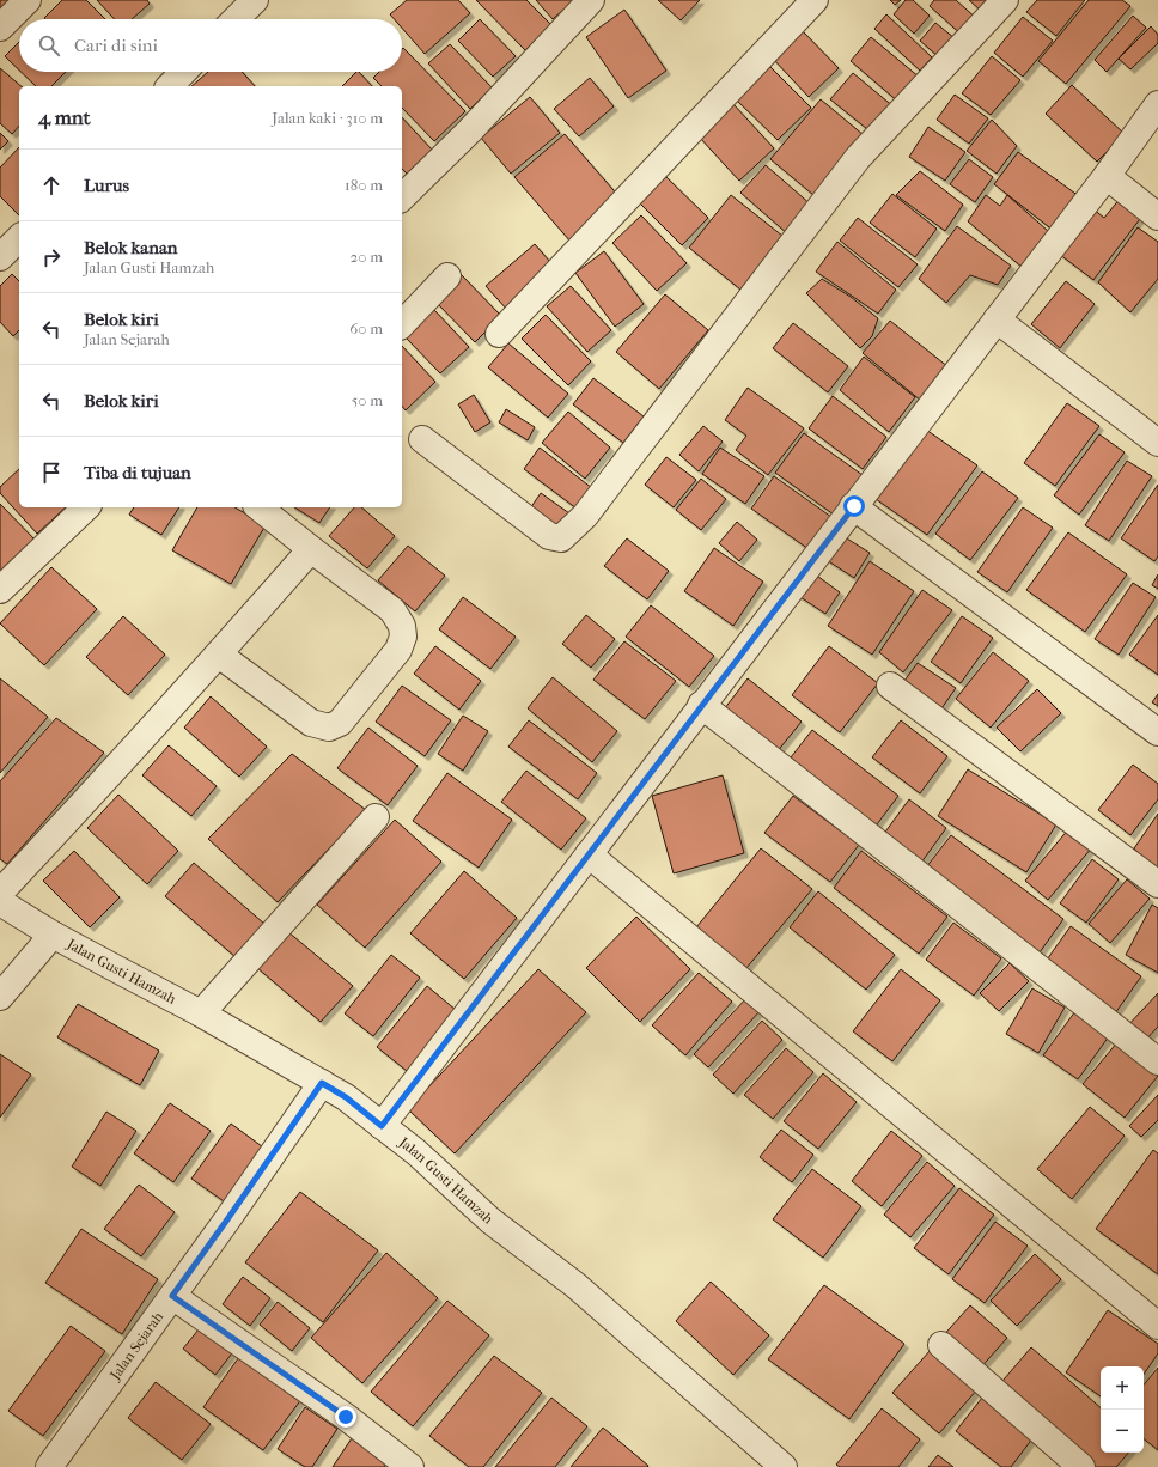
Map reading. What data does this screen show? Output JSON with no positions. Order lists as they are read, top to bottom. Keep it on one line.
{"streets":{"street":["Jalan Gusti Hamzah","Jalan Sejarah"]},"crossings":[["Jalan Gusti Hamzah","Jalan Sejarah"]],"page":{"search":"Cari di sini","heading":["4 mnt","Jalan kaki · 310 m"],"list":[["Lurus","180 m"],["Belok kanan","Jalan Gusti Hamzah","20 m"],["Belok kiri","Jalan Sejarah","60 m"],["Belok kiri","50 m"],"Tiba di tujuan"],"map_buttons":["+","−"]}}
